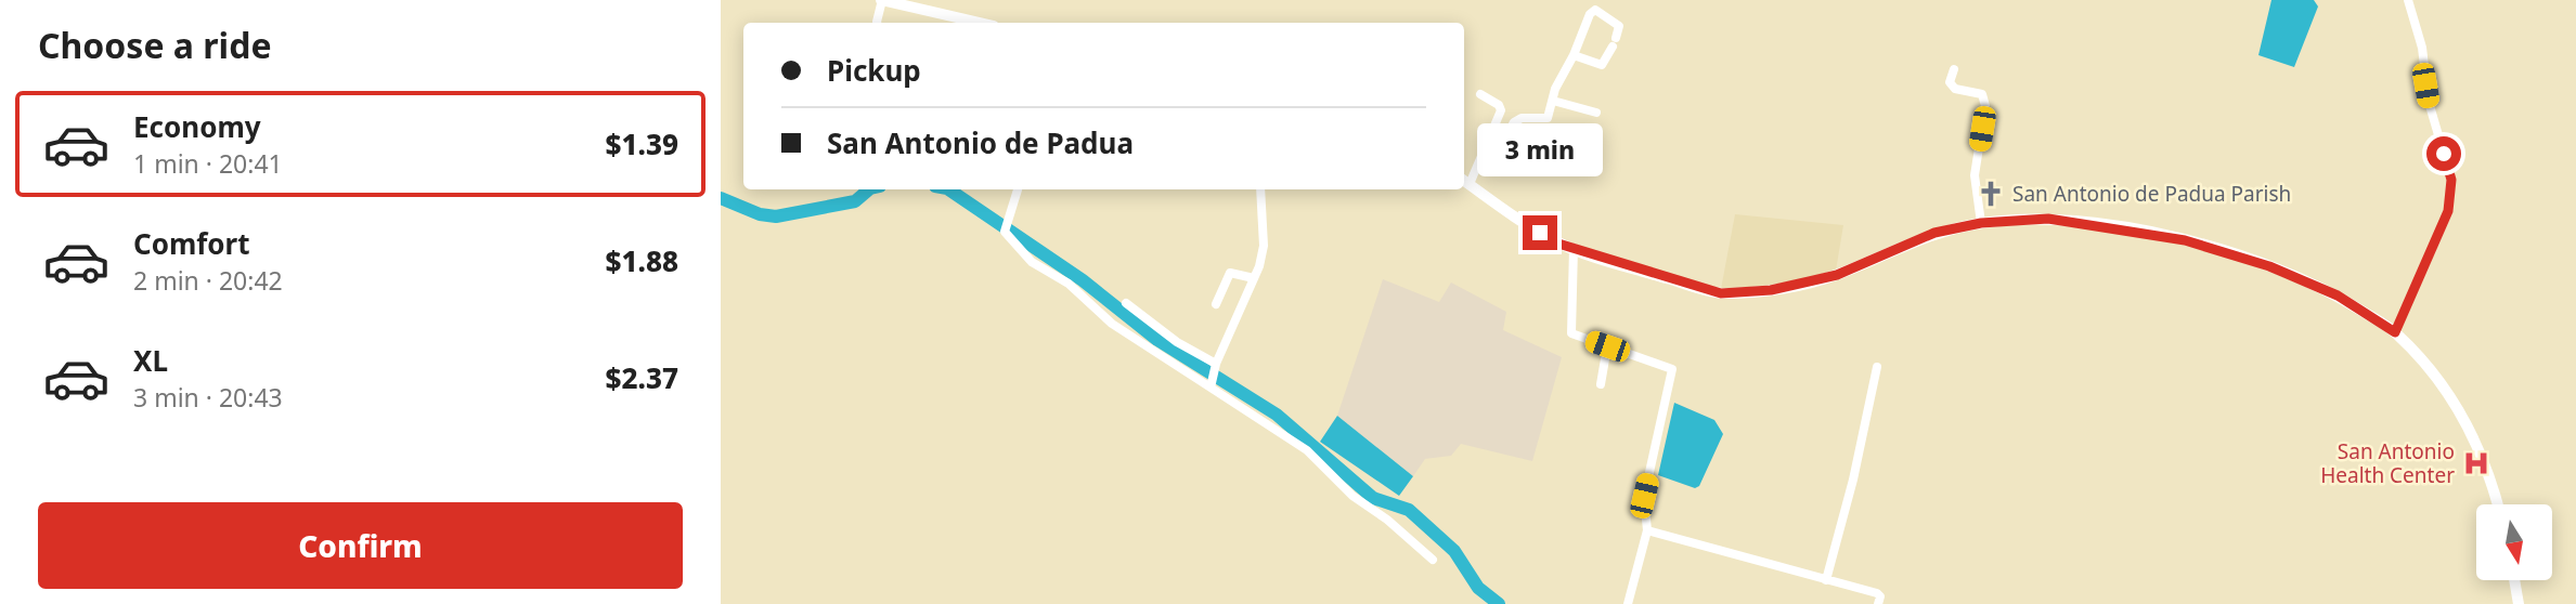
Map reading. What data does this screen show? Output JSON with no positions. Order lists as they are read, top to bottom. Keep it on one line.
{"places":{"church":["San Antonio de Padua Parish"],"hospital":["San Antonio Health Center"]},"north":"bottom","page":{"heading":"Choose a ride","banner":["Pickup","San Antonio de Padua"],"list":[{"name":"Economy","note":"1 min · 20:41","value":"$1.39"},{"name":"Comfort","note":"2 min · 20:42","value":"$1.88"},{"name":"XL","note":"3 min · 20:43","value":"$2.37"}],"bubble":"3 min","buttons":"Confirm"}}
